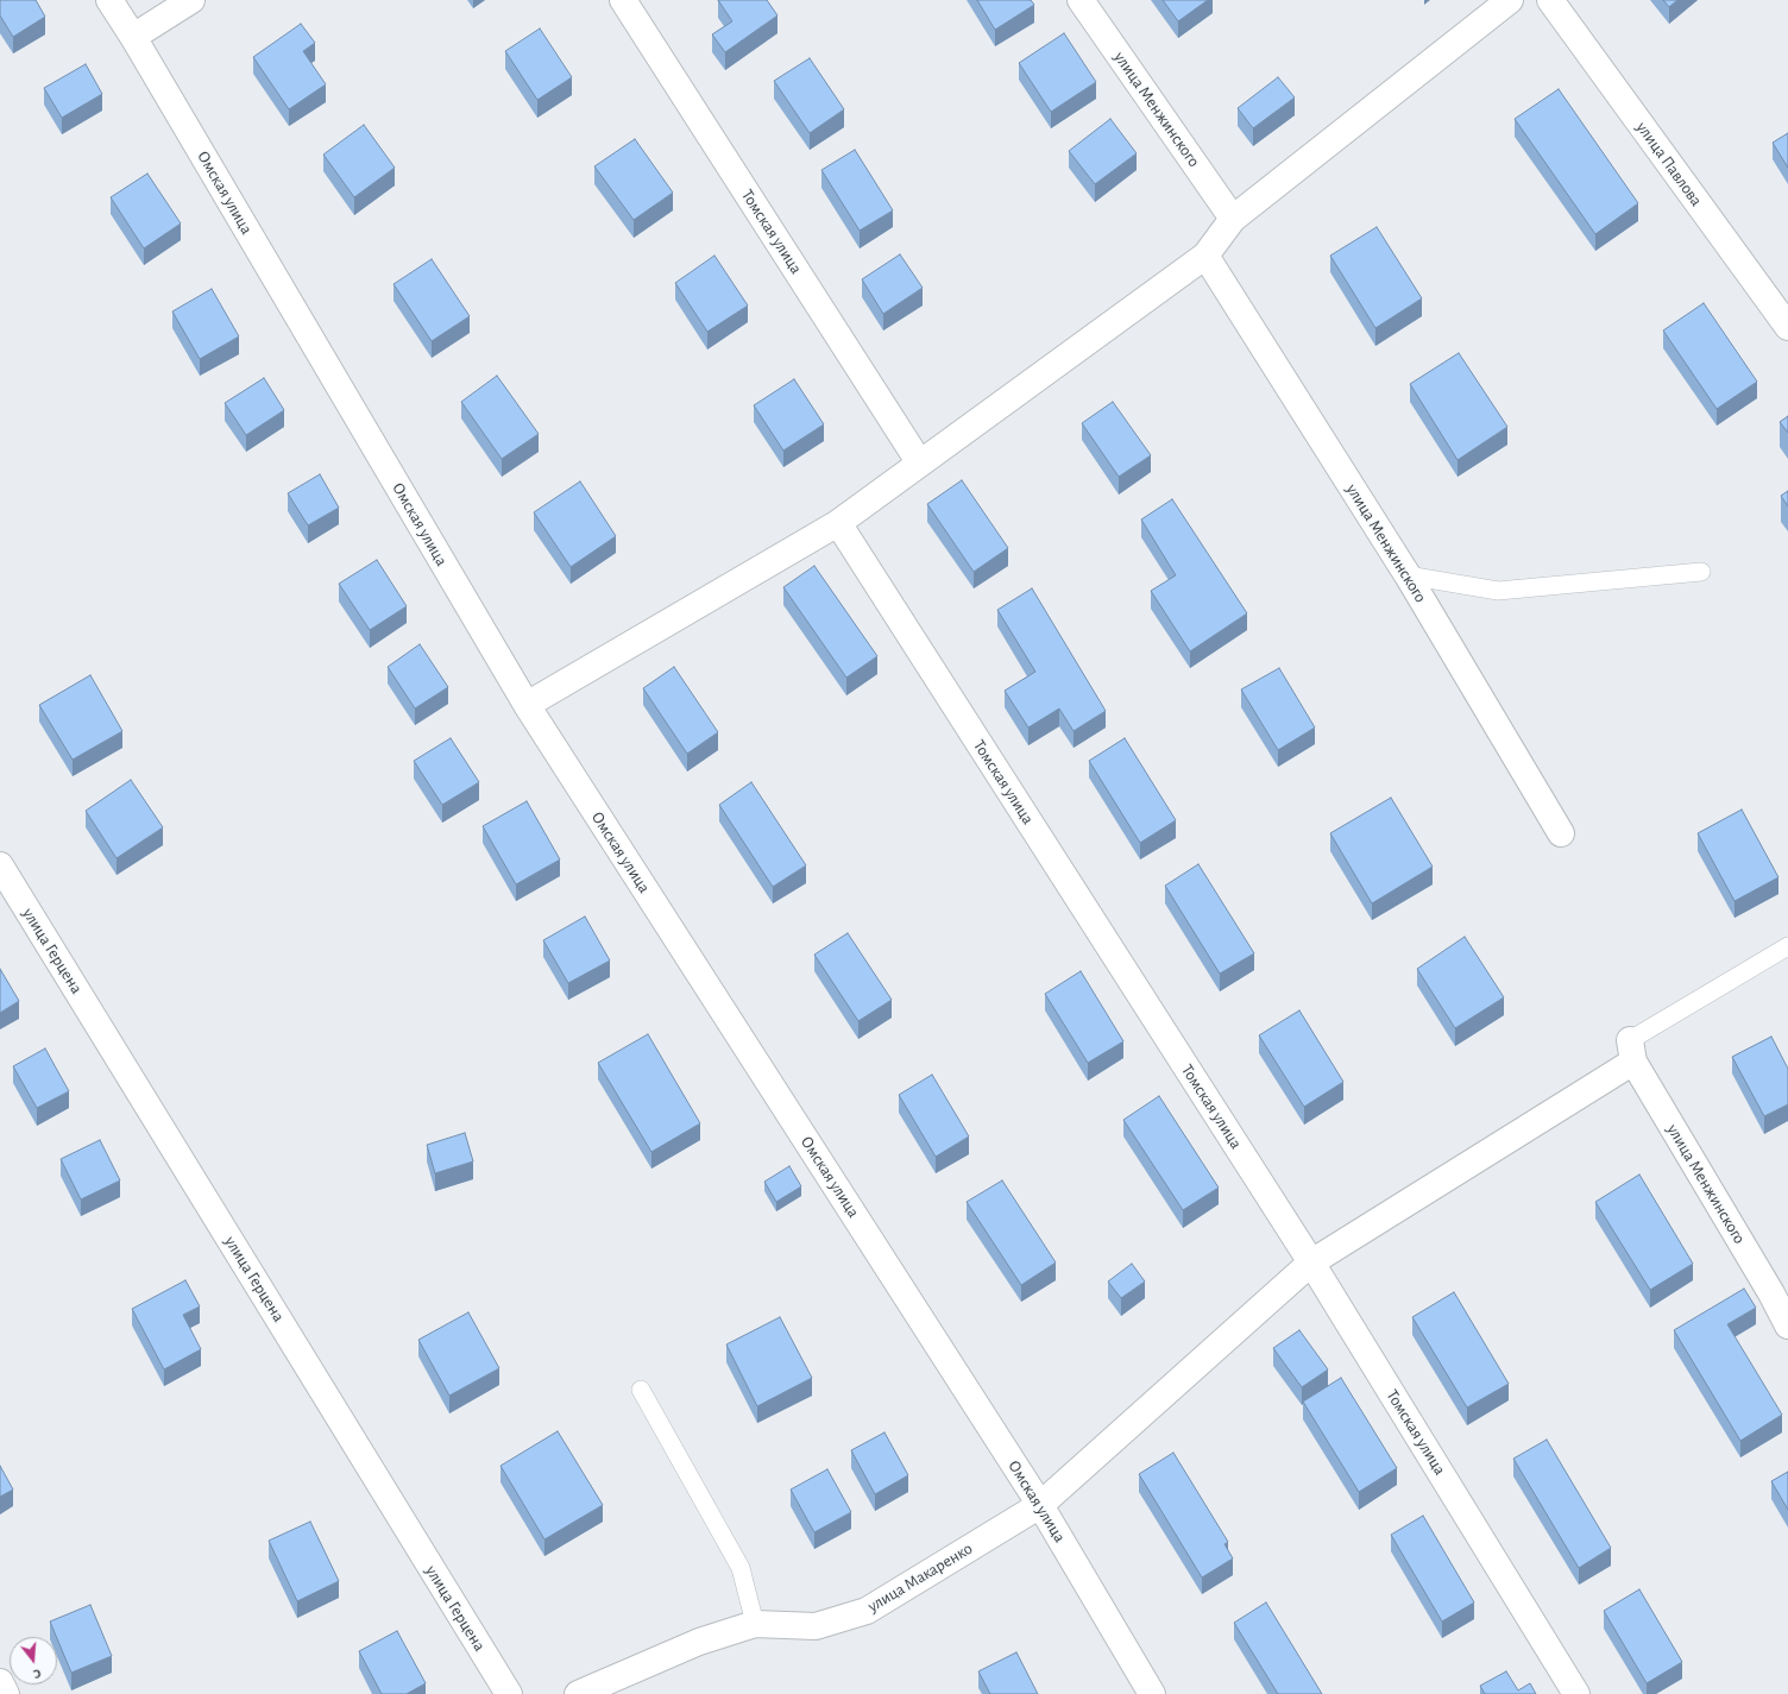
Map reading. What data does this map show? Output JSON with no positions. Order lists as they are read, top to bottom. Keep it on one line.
{"streets":{"street":["улица Менжинского","улица Павлова","Омская улица","Томская улица","улица Герцена","улица Макаренко"]},"crossings":[["улица Менжинского","улица Макаренко"],["Омская улица","улица Макаренко"],["Томская улица","улица Макаренко"]],"north":"bottom"}
